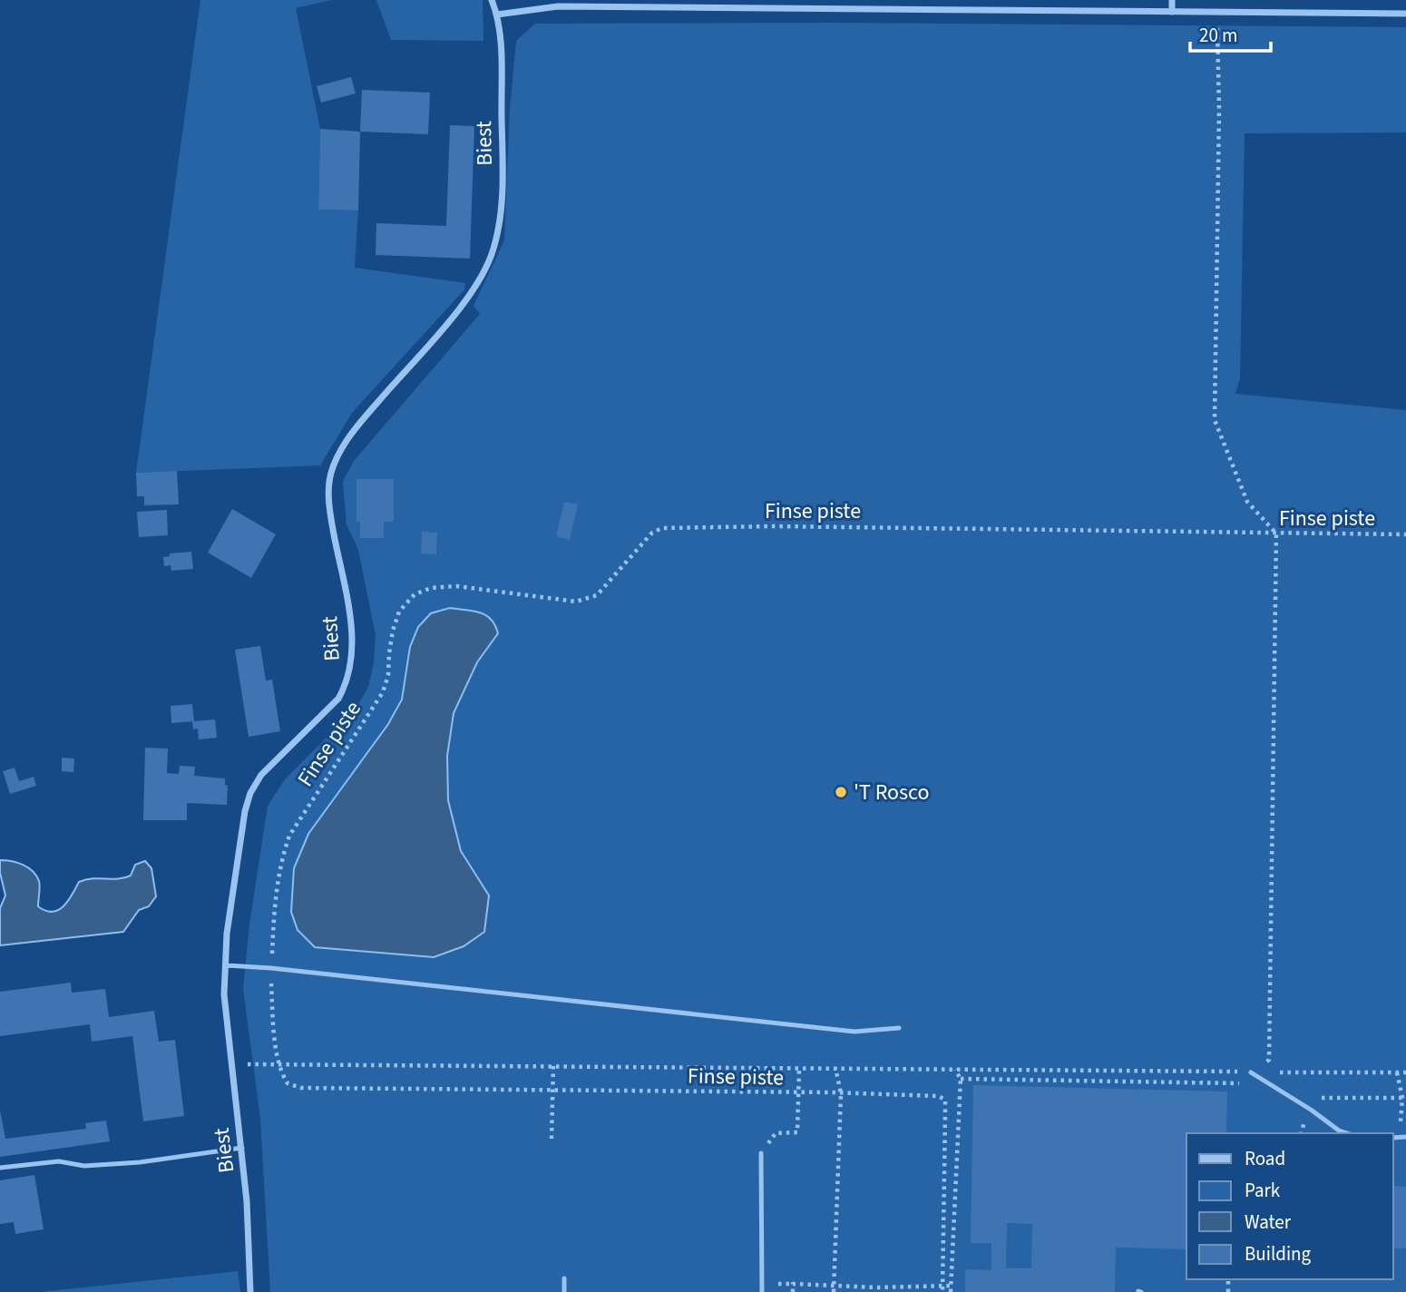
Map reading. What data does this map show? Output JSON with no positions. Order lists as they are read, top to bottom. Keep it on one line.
{"streets":{"street":["Biest"],"path":["Finse piste"]},"places":["'T Rosco"],"legend":["Road","Park","Water","Building"],"scale_bar":"20 m"}
